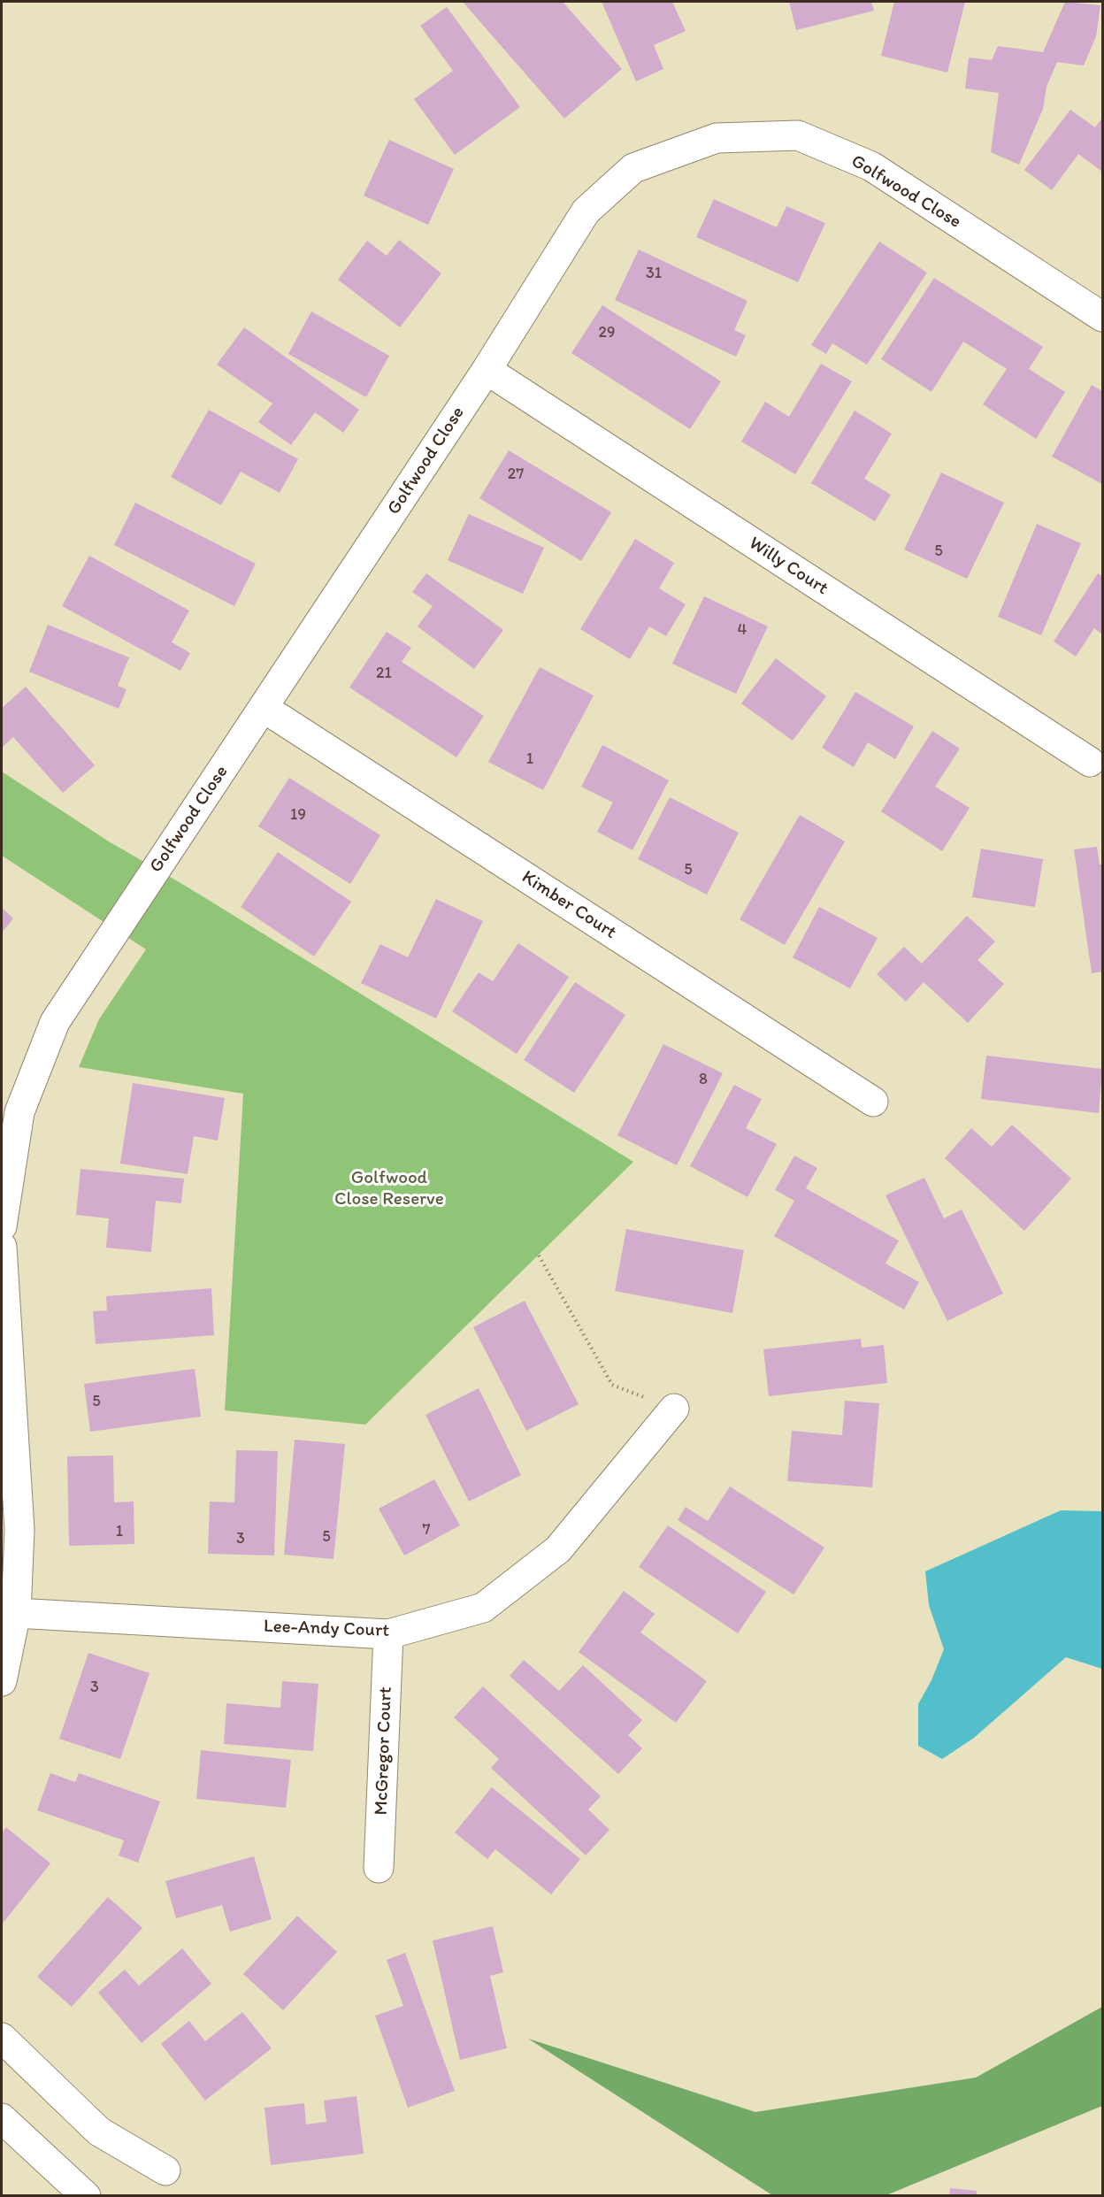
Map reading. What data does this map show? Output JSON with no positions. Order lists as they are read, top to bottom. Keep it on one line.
{"streets":{"street":["Golfwood Close","Willy Court","Kimber Court","Lee-Andy Court","McGregor Court"]},"crossings":[["Golfwood Close","Willy Court"],["Golfwood Close","Kimber Court"],["Lee-Andy Court","McGregor Court"]],"parks":["Golfwood Close Reserve"],"house_numbers":["31","29","27","5","4","21","1","19","5","8","5","7","1","5","3","3"]}
